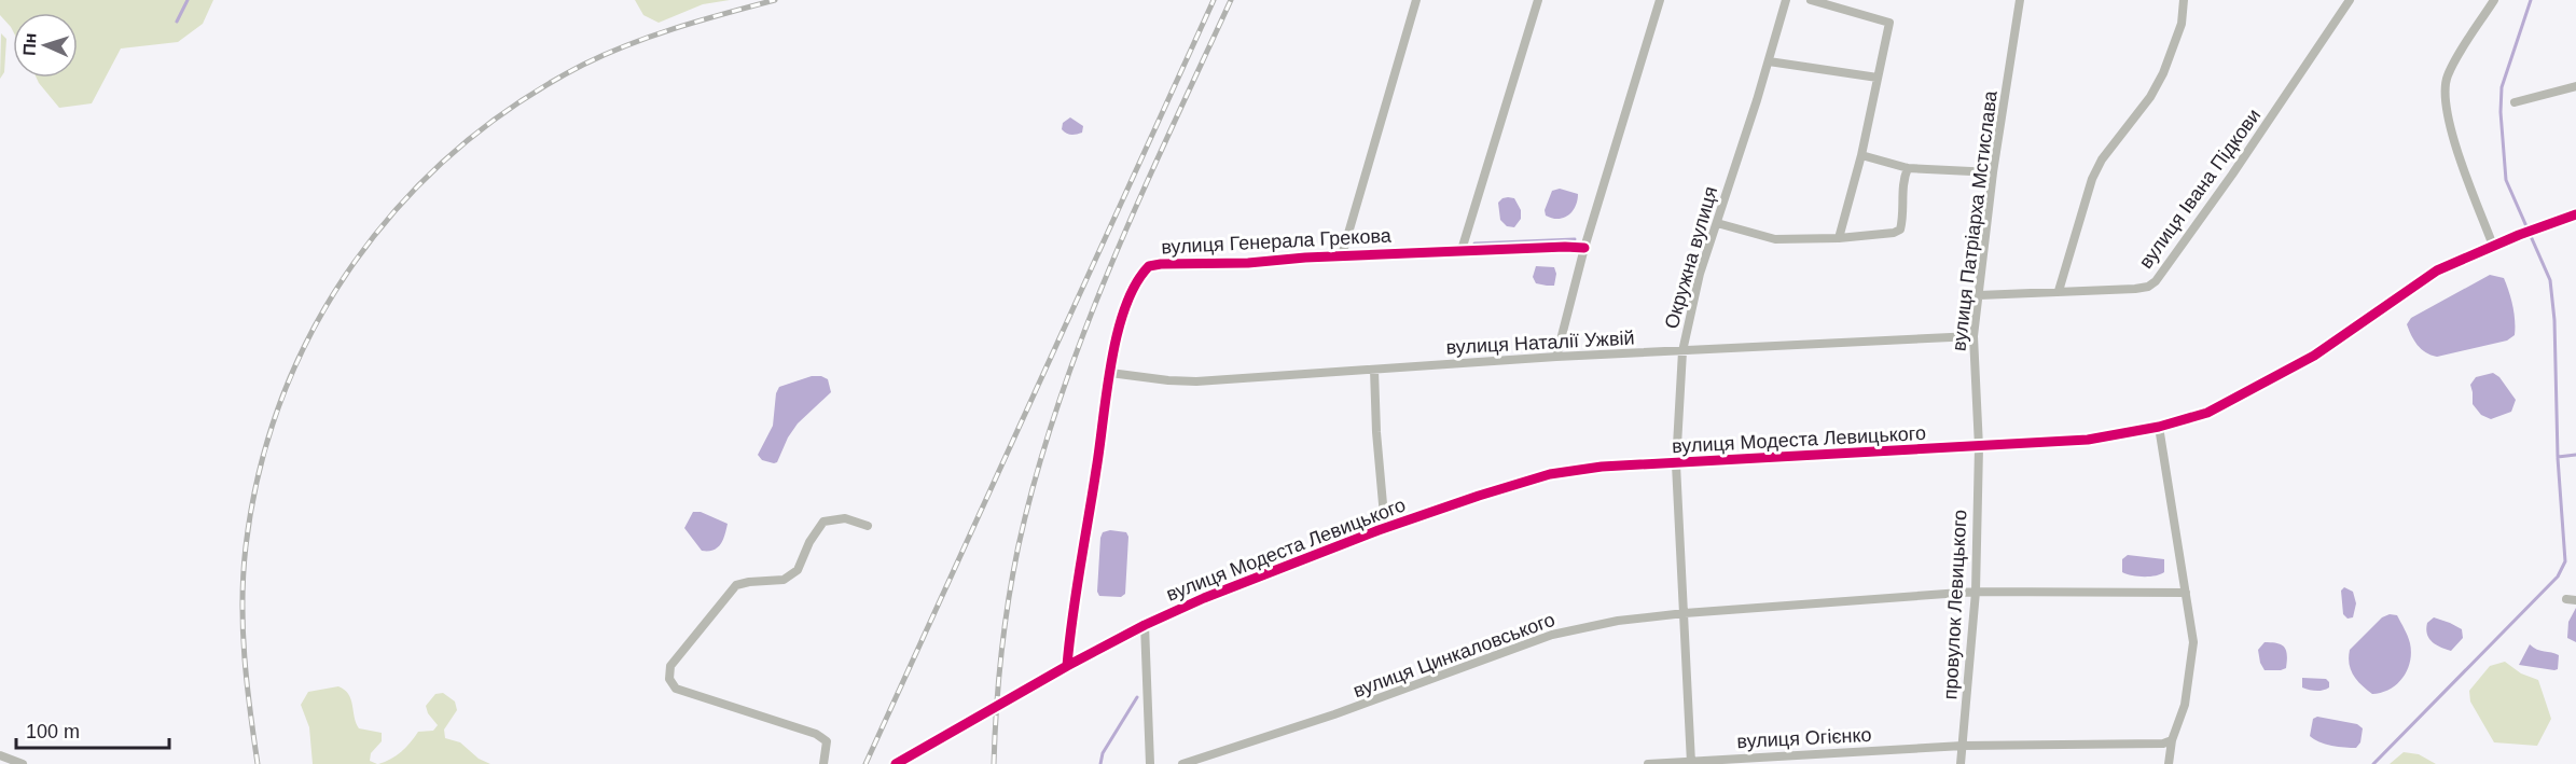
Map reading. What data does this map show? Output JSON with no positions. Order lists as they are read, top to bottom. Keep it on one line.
{"streets":{"street":["вулиця Івана Підкови","вулиця Патріарха Мстислава","вулиця Генерала Грекова","Окружна вулиця","вулиця Наталії Ужвій","вулиця Модеста Левицького","провулок Левицького","вулиця Цинкаловського","вулиця Огієнко"]},"crossings":[["вулиця Івана Підкови","вулиця Патріарха Мстислава"],["вулиця Патріарха Мстислава","вулиця Наталії Ужвій"],["вулиця Патріарха Мстислава","вулиця Модеста Левицького"],["вулиця Патріарха Мстислава","провулок Левицького"],["вулиця Генерала Грекова","вулиця Наталії Ужвій"],["вулиця Генерала Грекова","вулиця Модеста Левицького"],["Окружна вулиця","вулиця Наталії Ужвій"],["Окружна вулиця","вулиця Модеста Левицького"],["Окружна вулиця","вулиця Цинкаловського"],["Окружна вулиця","вулиця Огієнко"],["вулиця Модеста Левицького","провулок Левицького"],["провулок Левицького","вулиця Цинкаловського"],["провулок Левицького","вулиця Огієнко"]],"scale_bar":"100 m","north":"left"}
